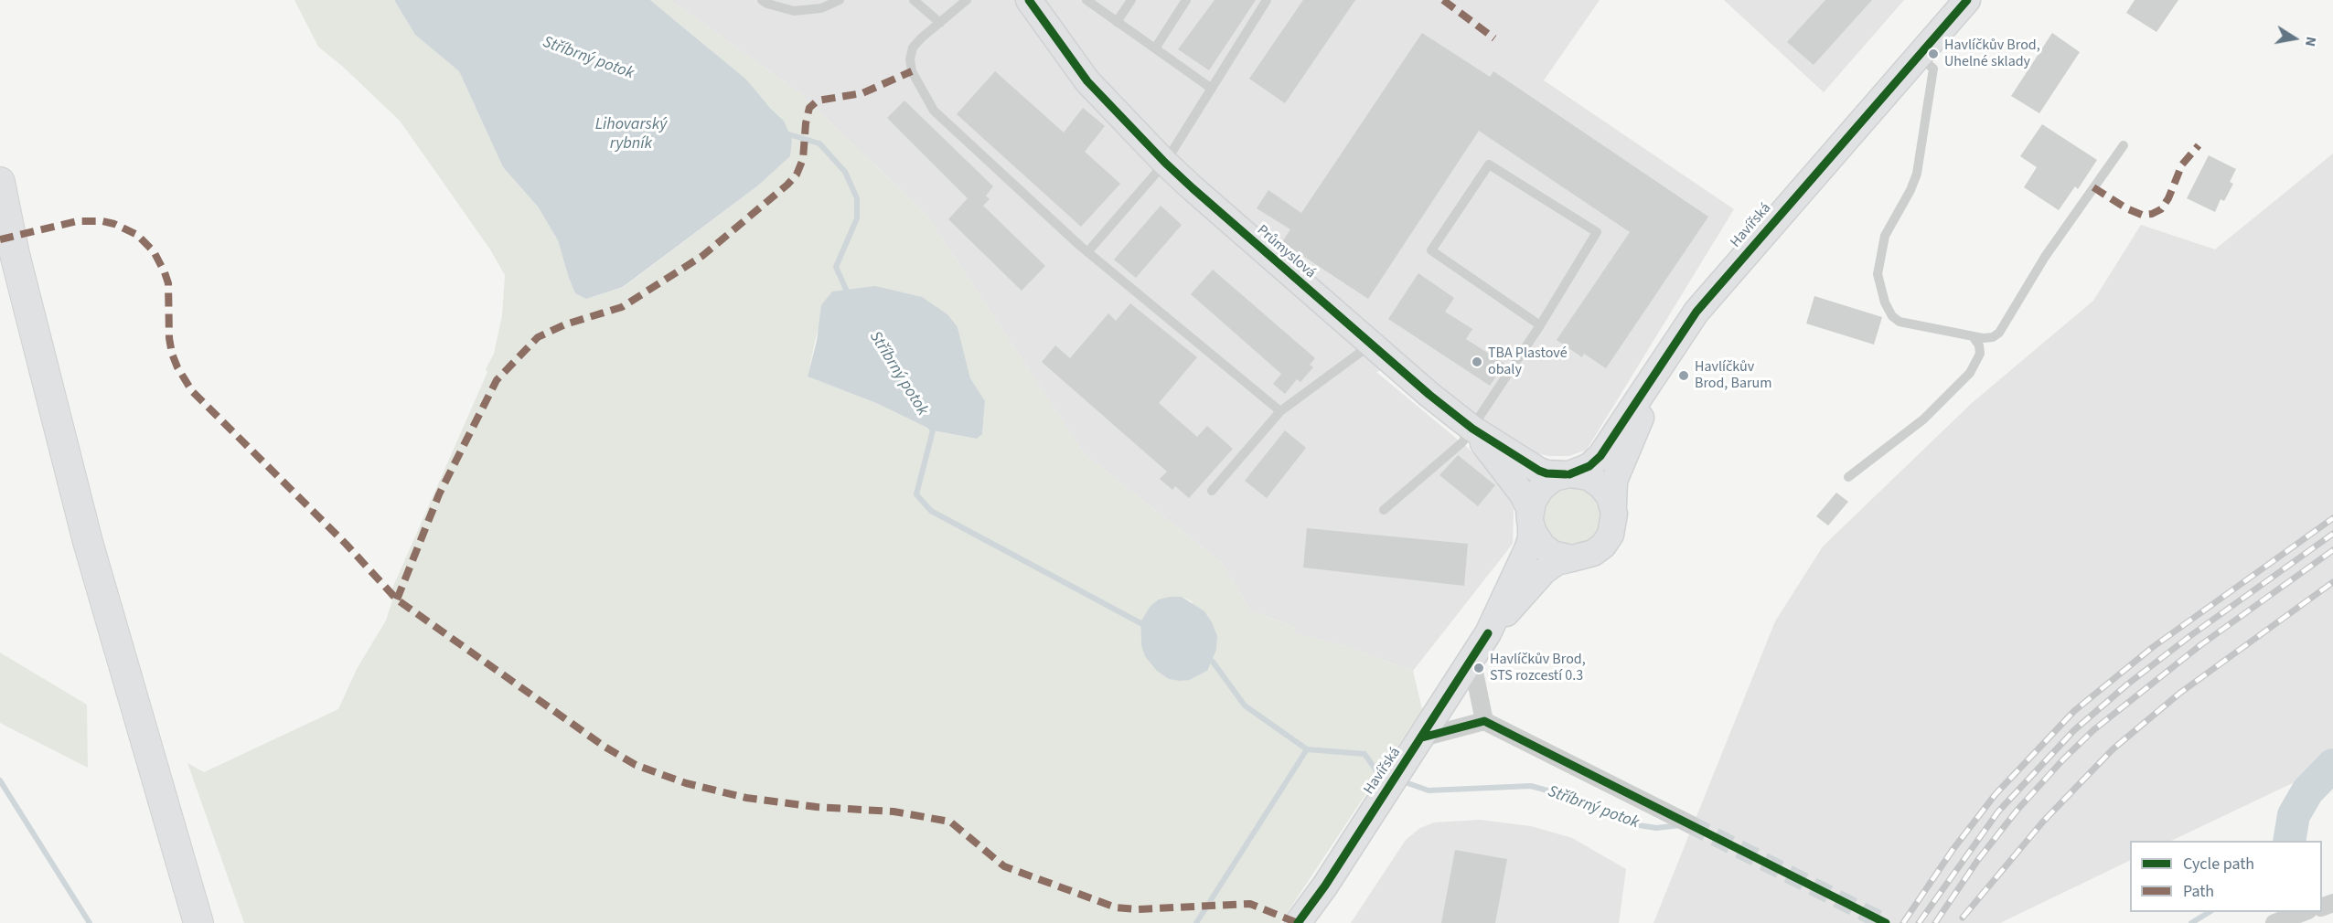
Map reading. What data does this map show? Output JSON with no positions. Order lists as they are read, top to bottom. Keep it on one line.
{"streets":{"street":["Havířská","Průmyslová"]},"crossings":[["Havířská","Průmyslová"]],"water":["Stříbrný potok","Lihovarský rybník"],"places":["Havlíčkův Brod, Uhelné sklady","TBA Plastové obaly","Havlíčkův Brod, Barum","Havlíčkův Brod, STS rozcestí 0.3"],"legend":["Cycle path","Path"],"north":"right"}
